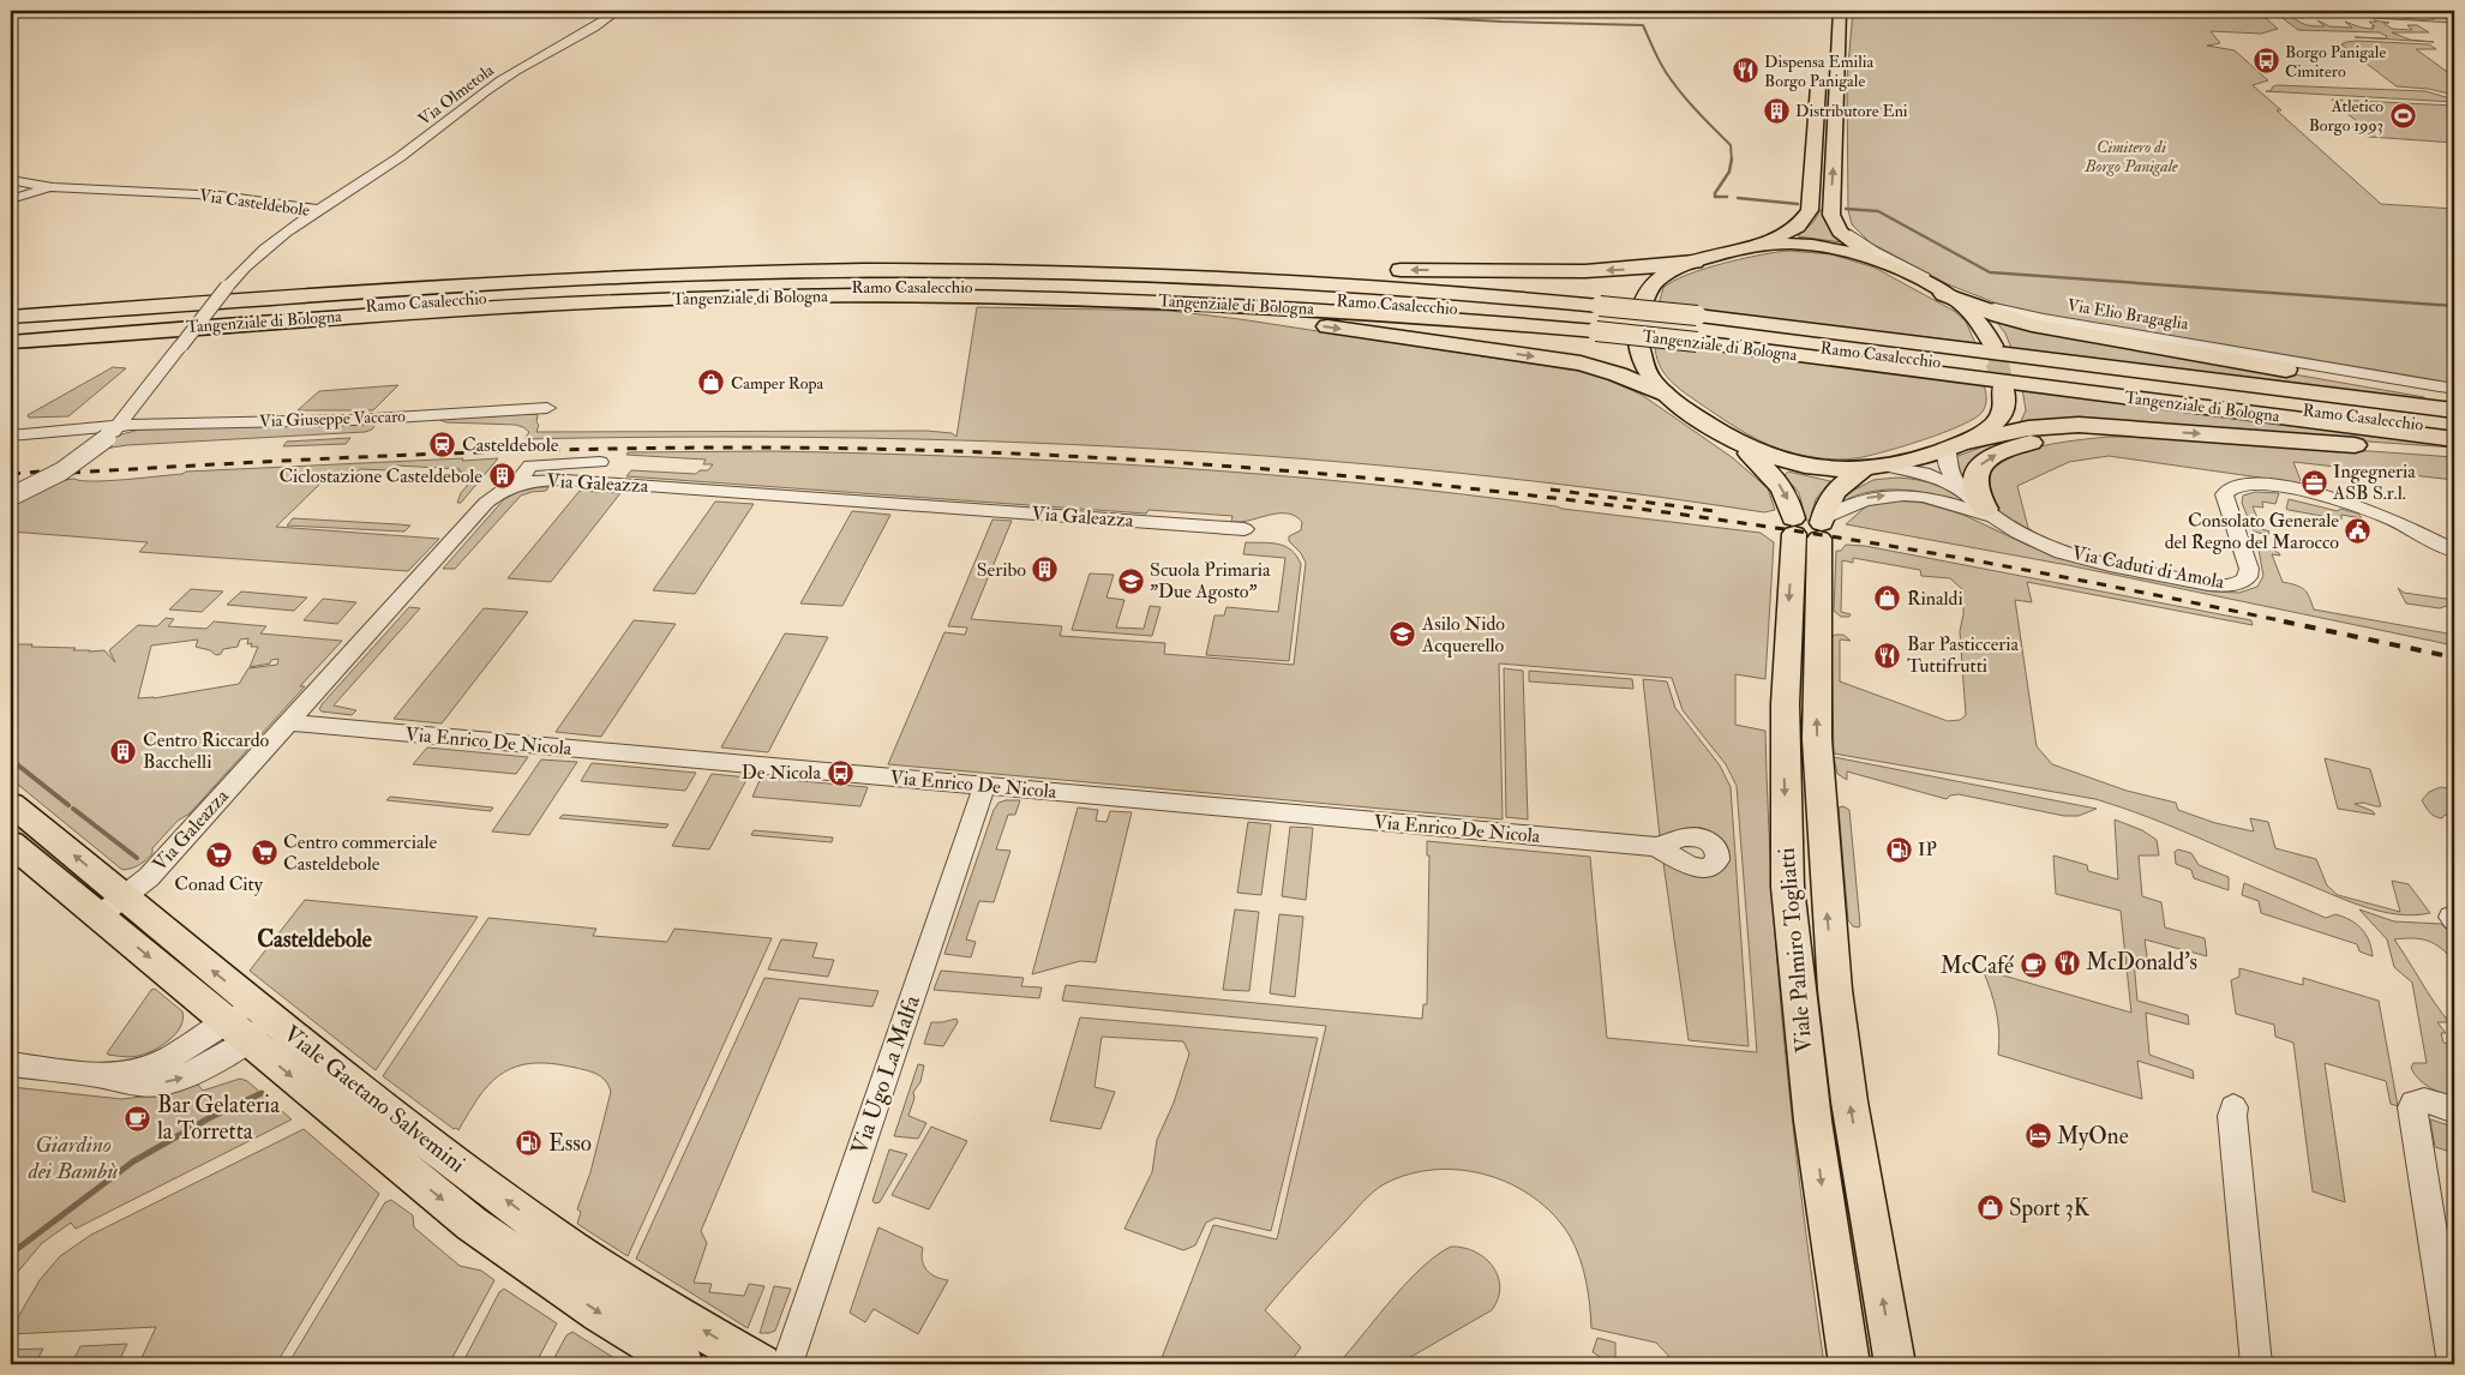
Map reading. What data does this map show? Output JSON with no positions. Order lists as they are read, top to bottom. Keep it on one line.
{"streets":{"highway":["Ramo Casalecchio","Tangenziale di Bologna"],"main road":["Viale Palmiro Togliatti","Viale Gaetano Salvemini"],"street":["Via Olmetola","Via Casteldebole","Via Elio Bragaglia","Via Giuseppe Vaccaro","Via Galeazza","Via Caduti di Amola","Via Enrico De Nicola","Via Ugo La Malfa"]},"crossings":[["Via Olmetola","Via Casteldebole"],["Via Casteldebole","Via Giuseppe Vaccaro"],["Ramo Casalecchio","Tangenziale di Bologna"],["Via Galeazza","Via Enrico De Nicola"],["Via Galeazza","Viale Gaetano Salvemini"],["Via Caduti di Amola","Viale Palmiro Togliatti"],["Via Enrico De Nicola","Via Ugo La Malfa"]],"districts":["Casteldebole"],"parks":["Cimitero di Borgo Panigale","Giardino dei Bambù"],"places":{"bus stop":["Borgo Panigale Cimitero","De Nicola"],"restaurant":["Dispensa Emilia Borgo Panigale","Bar Pasticceria Tuttifrutti","McDonald's"],"building":["Distributore Eni","Ciclostazione Casteldebole","Seribo","Centro Riccardo Bacchelli"],"sports":["Atletico Borgo 1993"],"shop":["Camper Ropa","Rinaldi","Sport 3K"],"station":["Casteldebole"],"office":["Ingegneria ASB S.r.l."],"public building":["Consolato Generale del Regno del Marocco"],"school or university":["Scuola Primaria \"Due Agosto\"","Asilo Nido Acquerello"],"fuel station":["IP","Esso"],"supermarket":["Centro commerciale Casteldebole","Conad City"],"cafe":["McCafé","Bar Gelateria la Torretta"],"hotel":["MyOne"]}}
